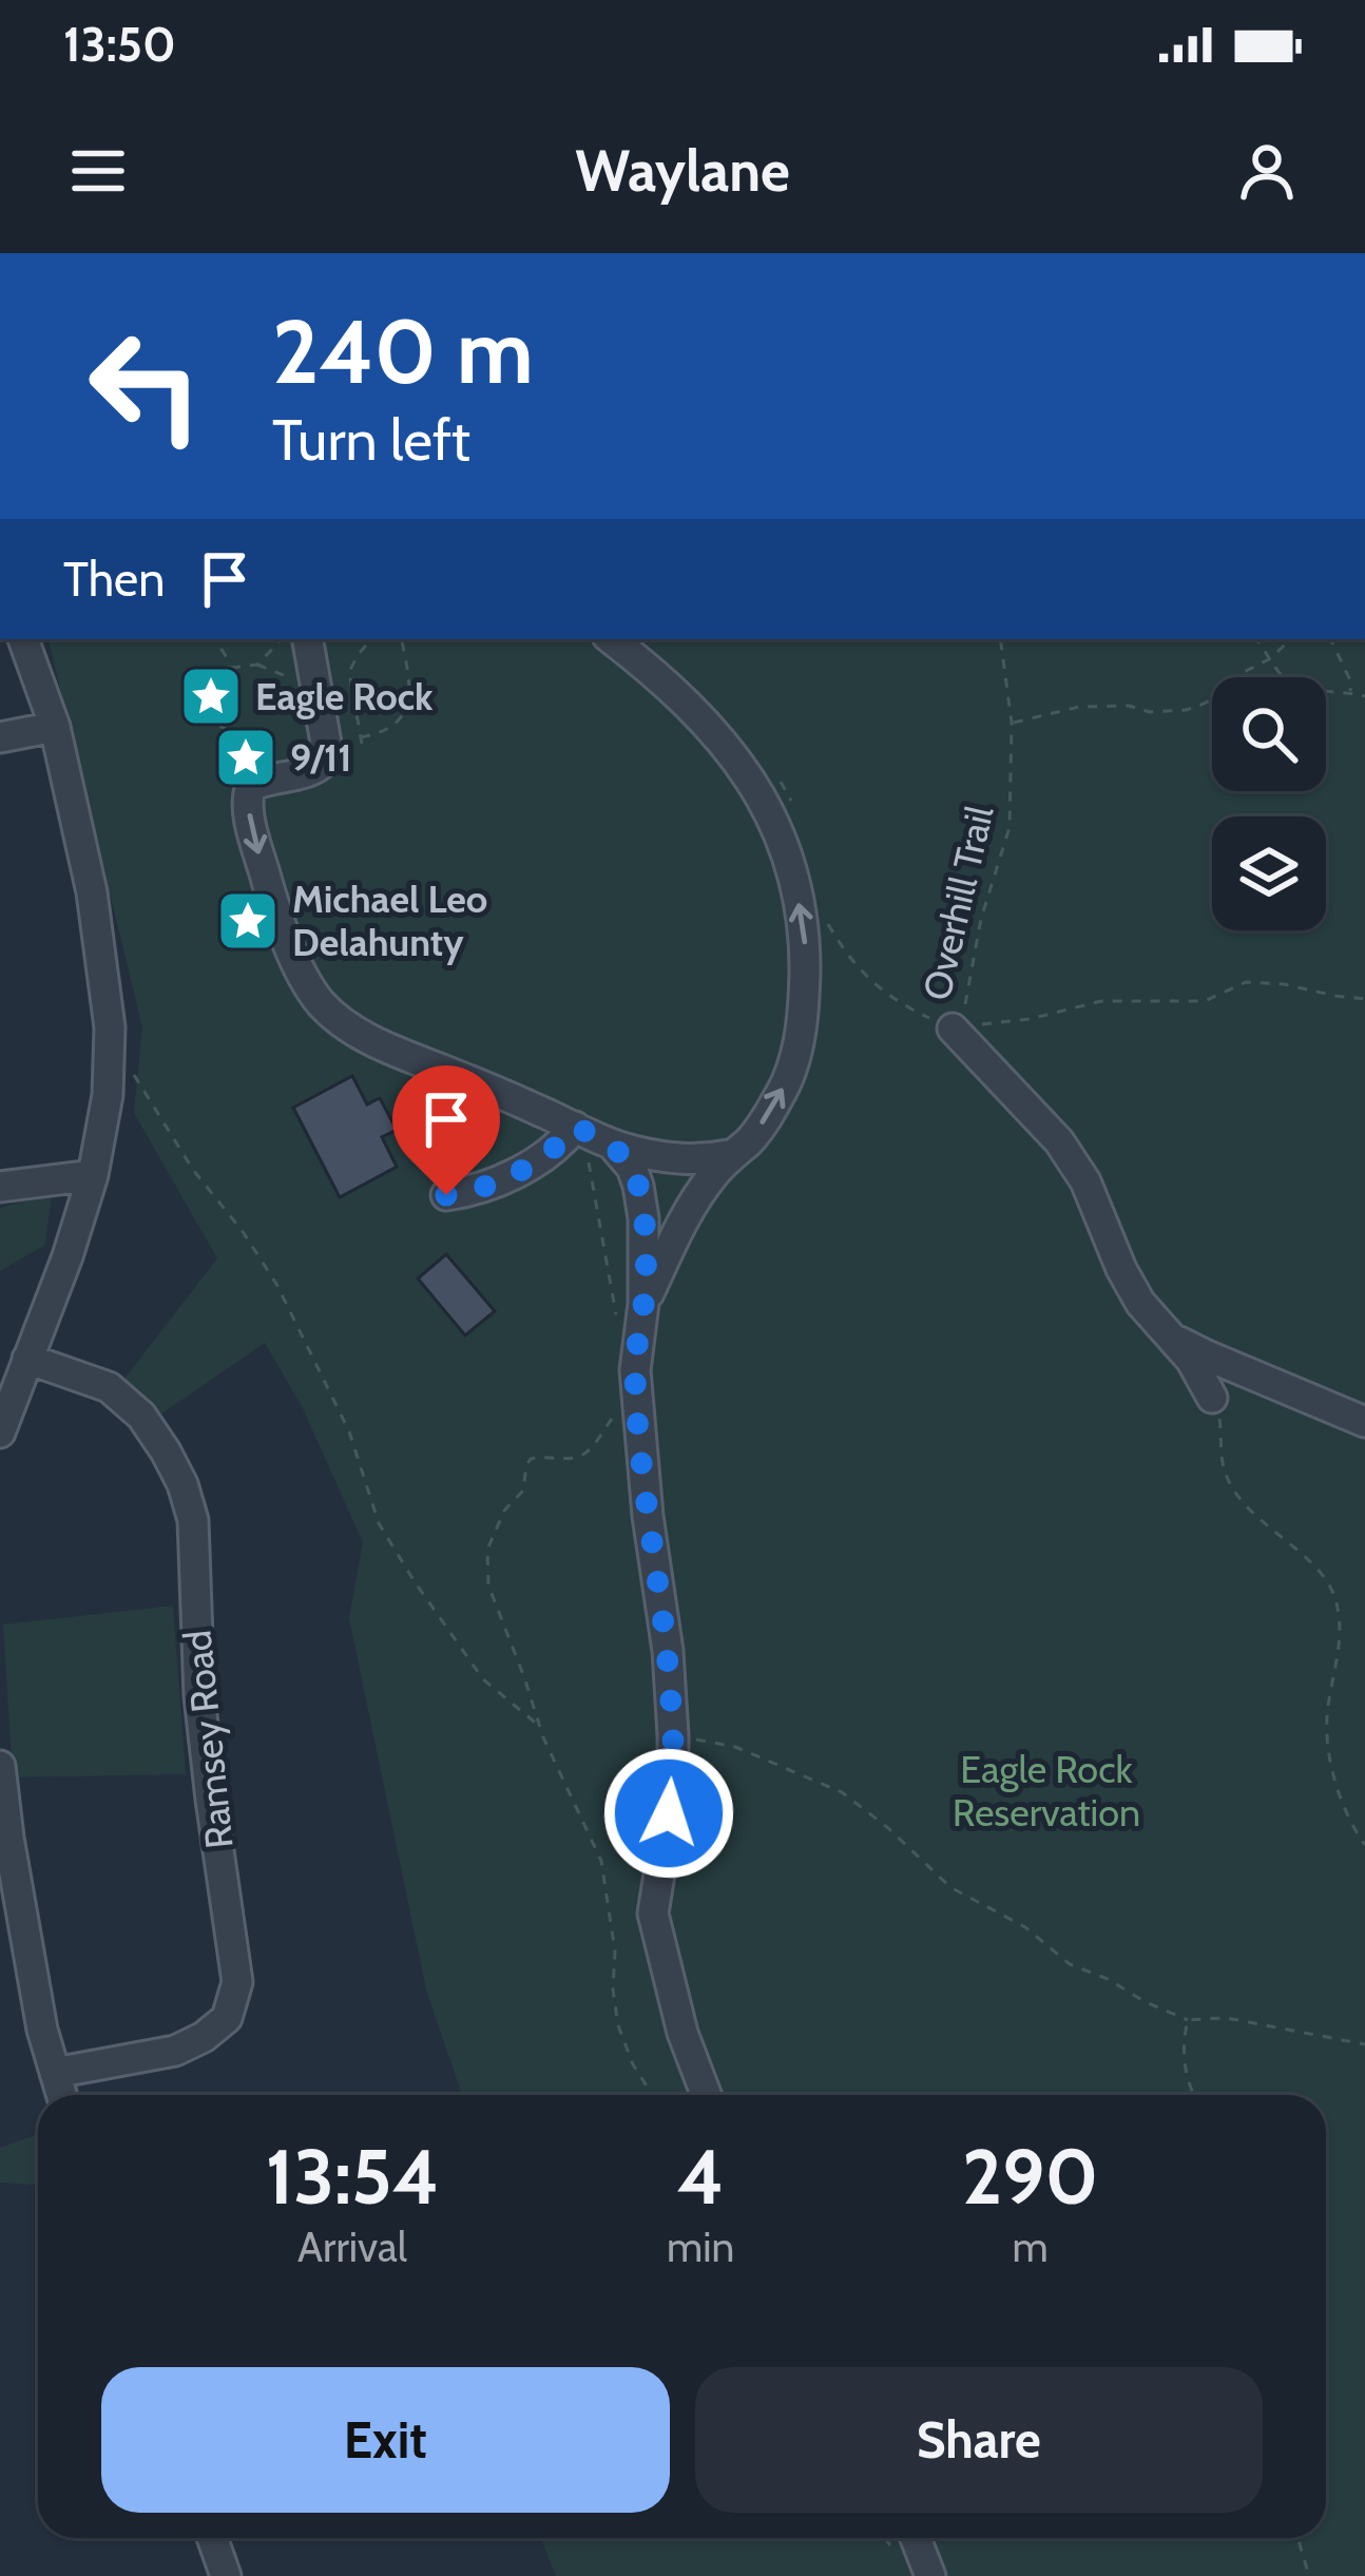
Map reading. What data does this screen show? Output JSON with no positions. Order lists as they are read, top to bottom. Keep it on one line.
{"streets":{"street":["Ramsey Road"],"path":["Overhill Trail"]},"parks":["Eagle Rock Reservation"],"places":{"place":["Eagle Rock","9/11","Michael Leo Delahunty"]},"page":{"status":"13:50","header":"Waylane","turn":["240 m","Turn left"],"then":"Then","eta":["13:54","Arrival","4","min","290","m"],"buttons":["Exit","Share"]}}
